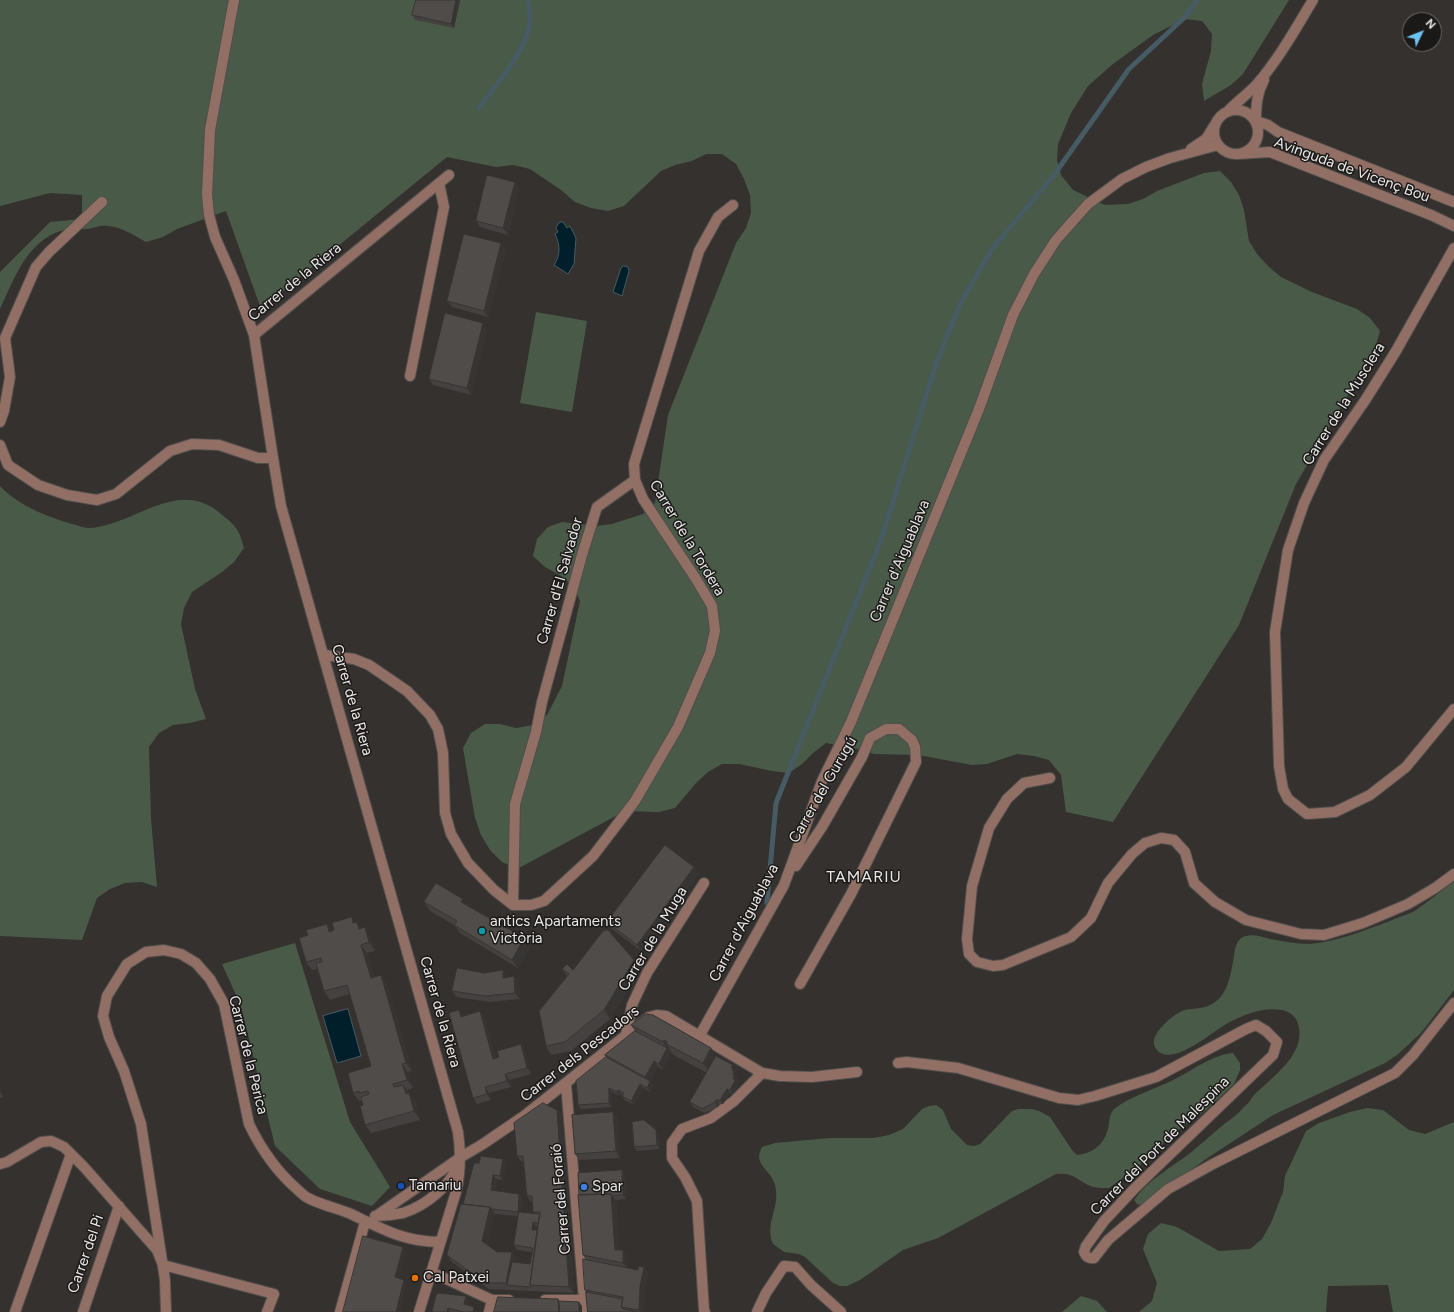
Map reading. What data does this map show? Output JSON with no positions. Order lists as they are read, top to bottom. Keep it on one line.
{"streets":{"street":["Avinguda de Vicenç Bou","Carrer de la Riera","Carrer de la Musclera","Carrer de la Tordera","Carrer d'Aiguablava","Carrer d'El Salvador","Carrer del Gurugú","Carrer de la Muga","Carrer dels Pescadors","Carrer de la Perica","Carrer del Port de Malespina","Carrer del Foraió","Carrer del Pi"]},"crossings":[["Avinguda de Vicenç Bou","Carrer d'Aiguablava"],["Carrer de la Riera","Carrer dels Pescadors"],["Carrer de la Tordera","Carrer d'El Salvador"],["Carrer d'Aiguablava","Carrer del Gurugú"],["Carrer d'Aiguablava","Carrer dels Pescadors"],["Carrer de la Muga","Carrer dels Pescadors"],["Carrer dels Pescadors","Carrer del Foraió"]],"districts":["TAMARIU"],"places":["antics Apartaments Victòria","Tamariu","Spar","Cal Patxei"],"north":"top right"}
